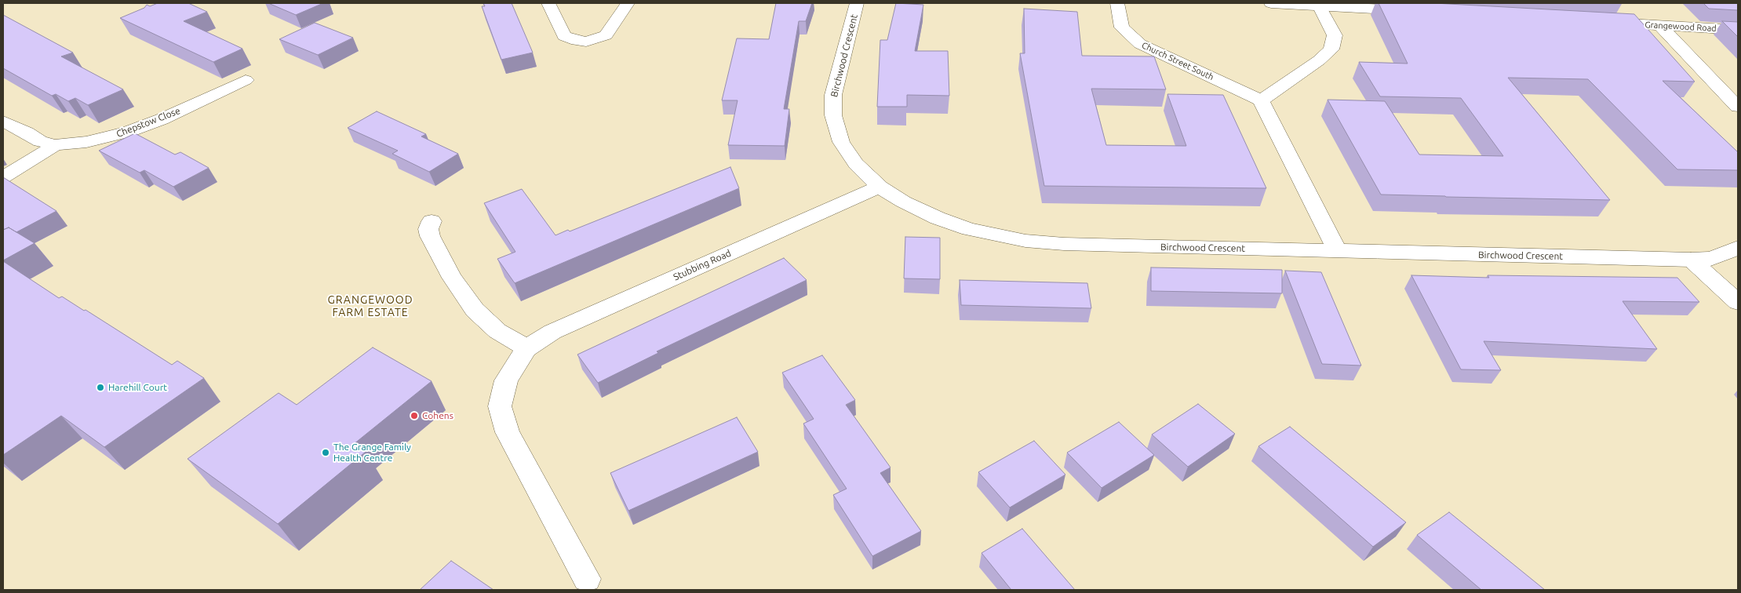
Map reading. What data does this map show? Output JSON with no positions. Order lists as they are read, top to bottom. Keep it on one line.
{"streets":{"street":["Grangewood Road","Birchwood Crescent","Church Street South","Chepstow Close","Stubbing Road"]},"crossings":[["Birchwood Crescent","Stubbing Road"]],"districts":["GRANGEWOOD FARM ESTATE"],"places":["Harehill Court","Cohens","The Grange Family Health Centre"]}
